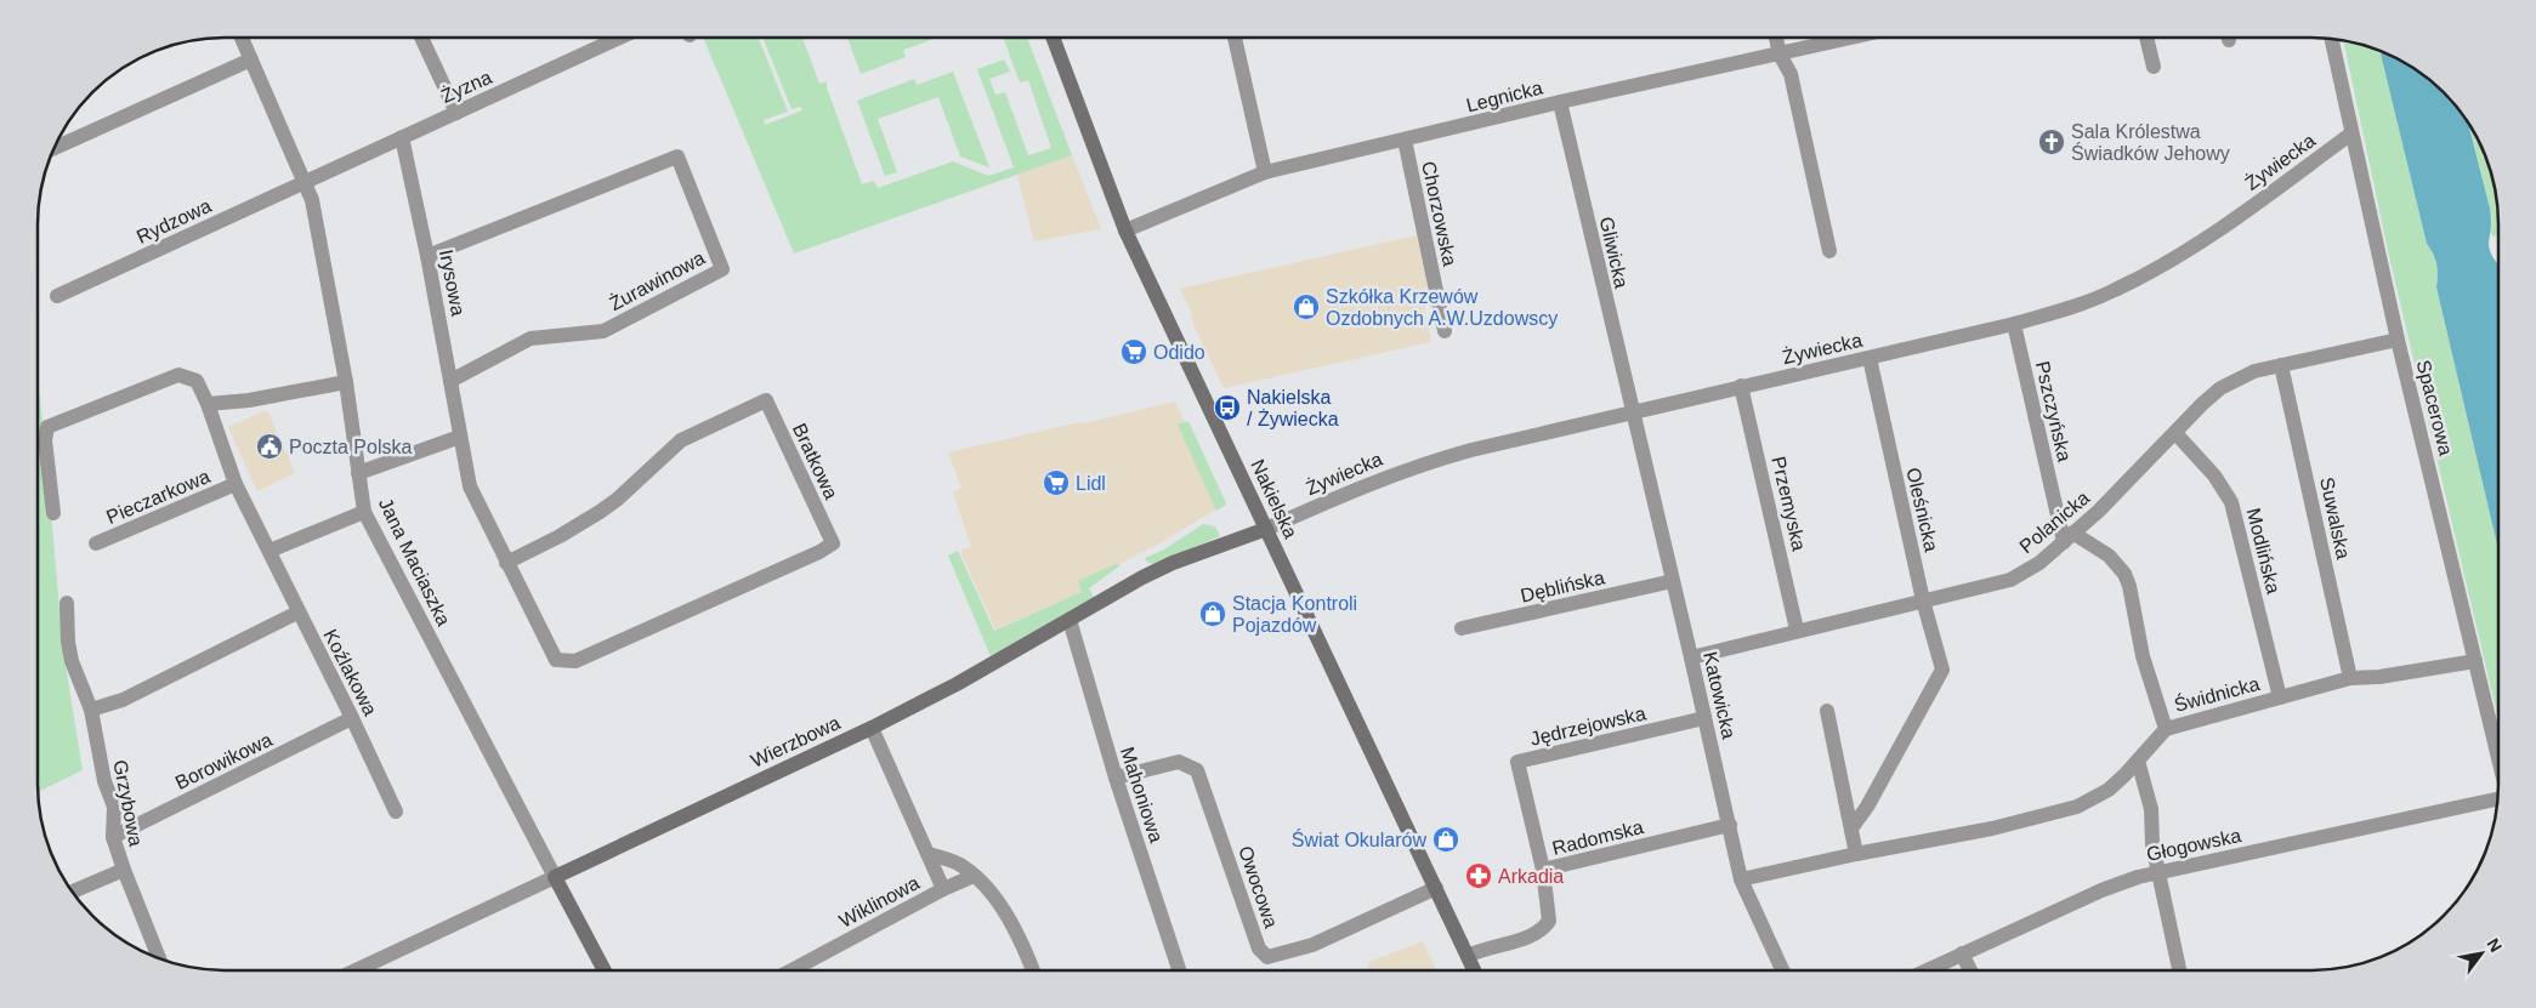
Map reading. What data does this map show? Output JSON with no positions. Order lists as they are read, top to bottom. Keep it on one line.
{"streets":{"main road":["Nakielska","Jana Maciaszka","Wierzbowa"],"street":["Żyzna","Legnicka","Żywiecka","Chorzowska","Rydzowa","Gliwicka","Żurawinowa","Irysowa","Spacerowa","Pszczyńska","Bratkowa","Pieczarkowa","Przemyska","Oleśnicka","Suwalska","Polanicka","Modlińska","Dęblińska","Koźlakowa","Świdnicka","Katowicka","Jędrzejowska","Borowikowa","Mahoniowa","Grzybowa","Radomska","Głogowska","Owocowa","Wiklinowa"]},"crossings":[["Żyzna","Rydzowa"],["Żyzna","Irysowa"],["Żyzna","Jana Maciaszka"],["Legnicka","Chorzowska"],["Legnicka","Gliwicka"],["Legnicka","Nakielska"],["Żywiecka","Gliwicka"],["Żywiecka","Spacerowa"],["Żywiecka","Pszczyńska"],["Żywiecka","Nakielska"],["Żywiecka","Przemyska"],["Żywiecka","Oleśnicka"],["Żywiecka","Katowicka"],["Żywiecka","Wierzbowa"],["Rydzowa","Jana Maciaszka"],["Gliwicka","Katowicka"],["Żurawinowa","Irysowa"],["Irysowa","Bratkowa"],["Spacerowa","Polanicka"],["Spacerowa","Świdnicka"],["Pszczyńska","Polanicka"],["Pieczarkowa","Koźlakowa"],["Nakielska","Wierzbowa"],["Nakielska","Radomska"],["Nakielska","Owocowa"],["Przemyska","Polanicka"],["Oleśnicka","Polanicka"],["Suwalska","Polanicka"],["Suwalska","Świdnicka"],["Polanicka","Modlińska"],["Polanicka","Katowicka"],["Modlińska","Świdnicka"],["Jana Maciaszka","Wierzbowa"],["Dęblińska","Katowicka"],["Koźlakowa","Borowikowa"],["Świdnicka","Katowicka"],["Katowicka","Jędrzejowska"],["Katowicka","Radomska"],["Jędrzejowska","Radomska"],["Wierzbowa","Mahoniowa"],["Wierzbowa","Wiklinowa"],["Borowikowa","Grzybowa"],["Mahoniowa","Owocowa"]],"places":{"church":["Sala Królestwa Świadków Jehowy"],"shop":["Szkółka Krzewów Ozdobnych A.W.Uzdowscy","Stacja Kontroli Pojazdów","Świat Okularów"],"supermarket":["Odido","Lidl"],"bus stop":["Nakielska / Żywiecka"],"public building":["Poczta Polska"],"pharmacy":["Arkadia"]},"north":"top right"}
